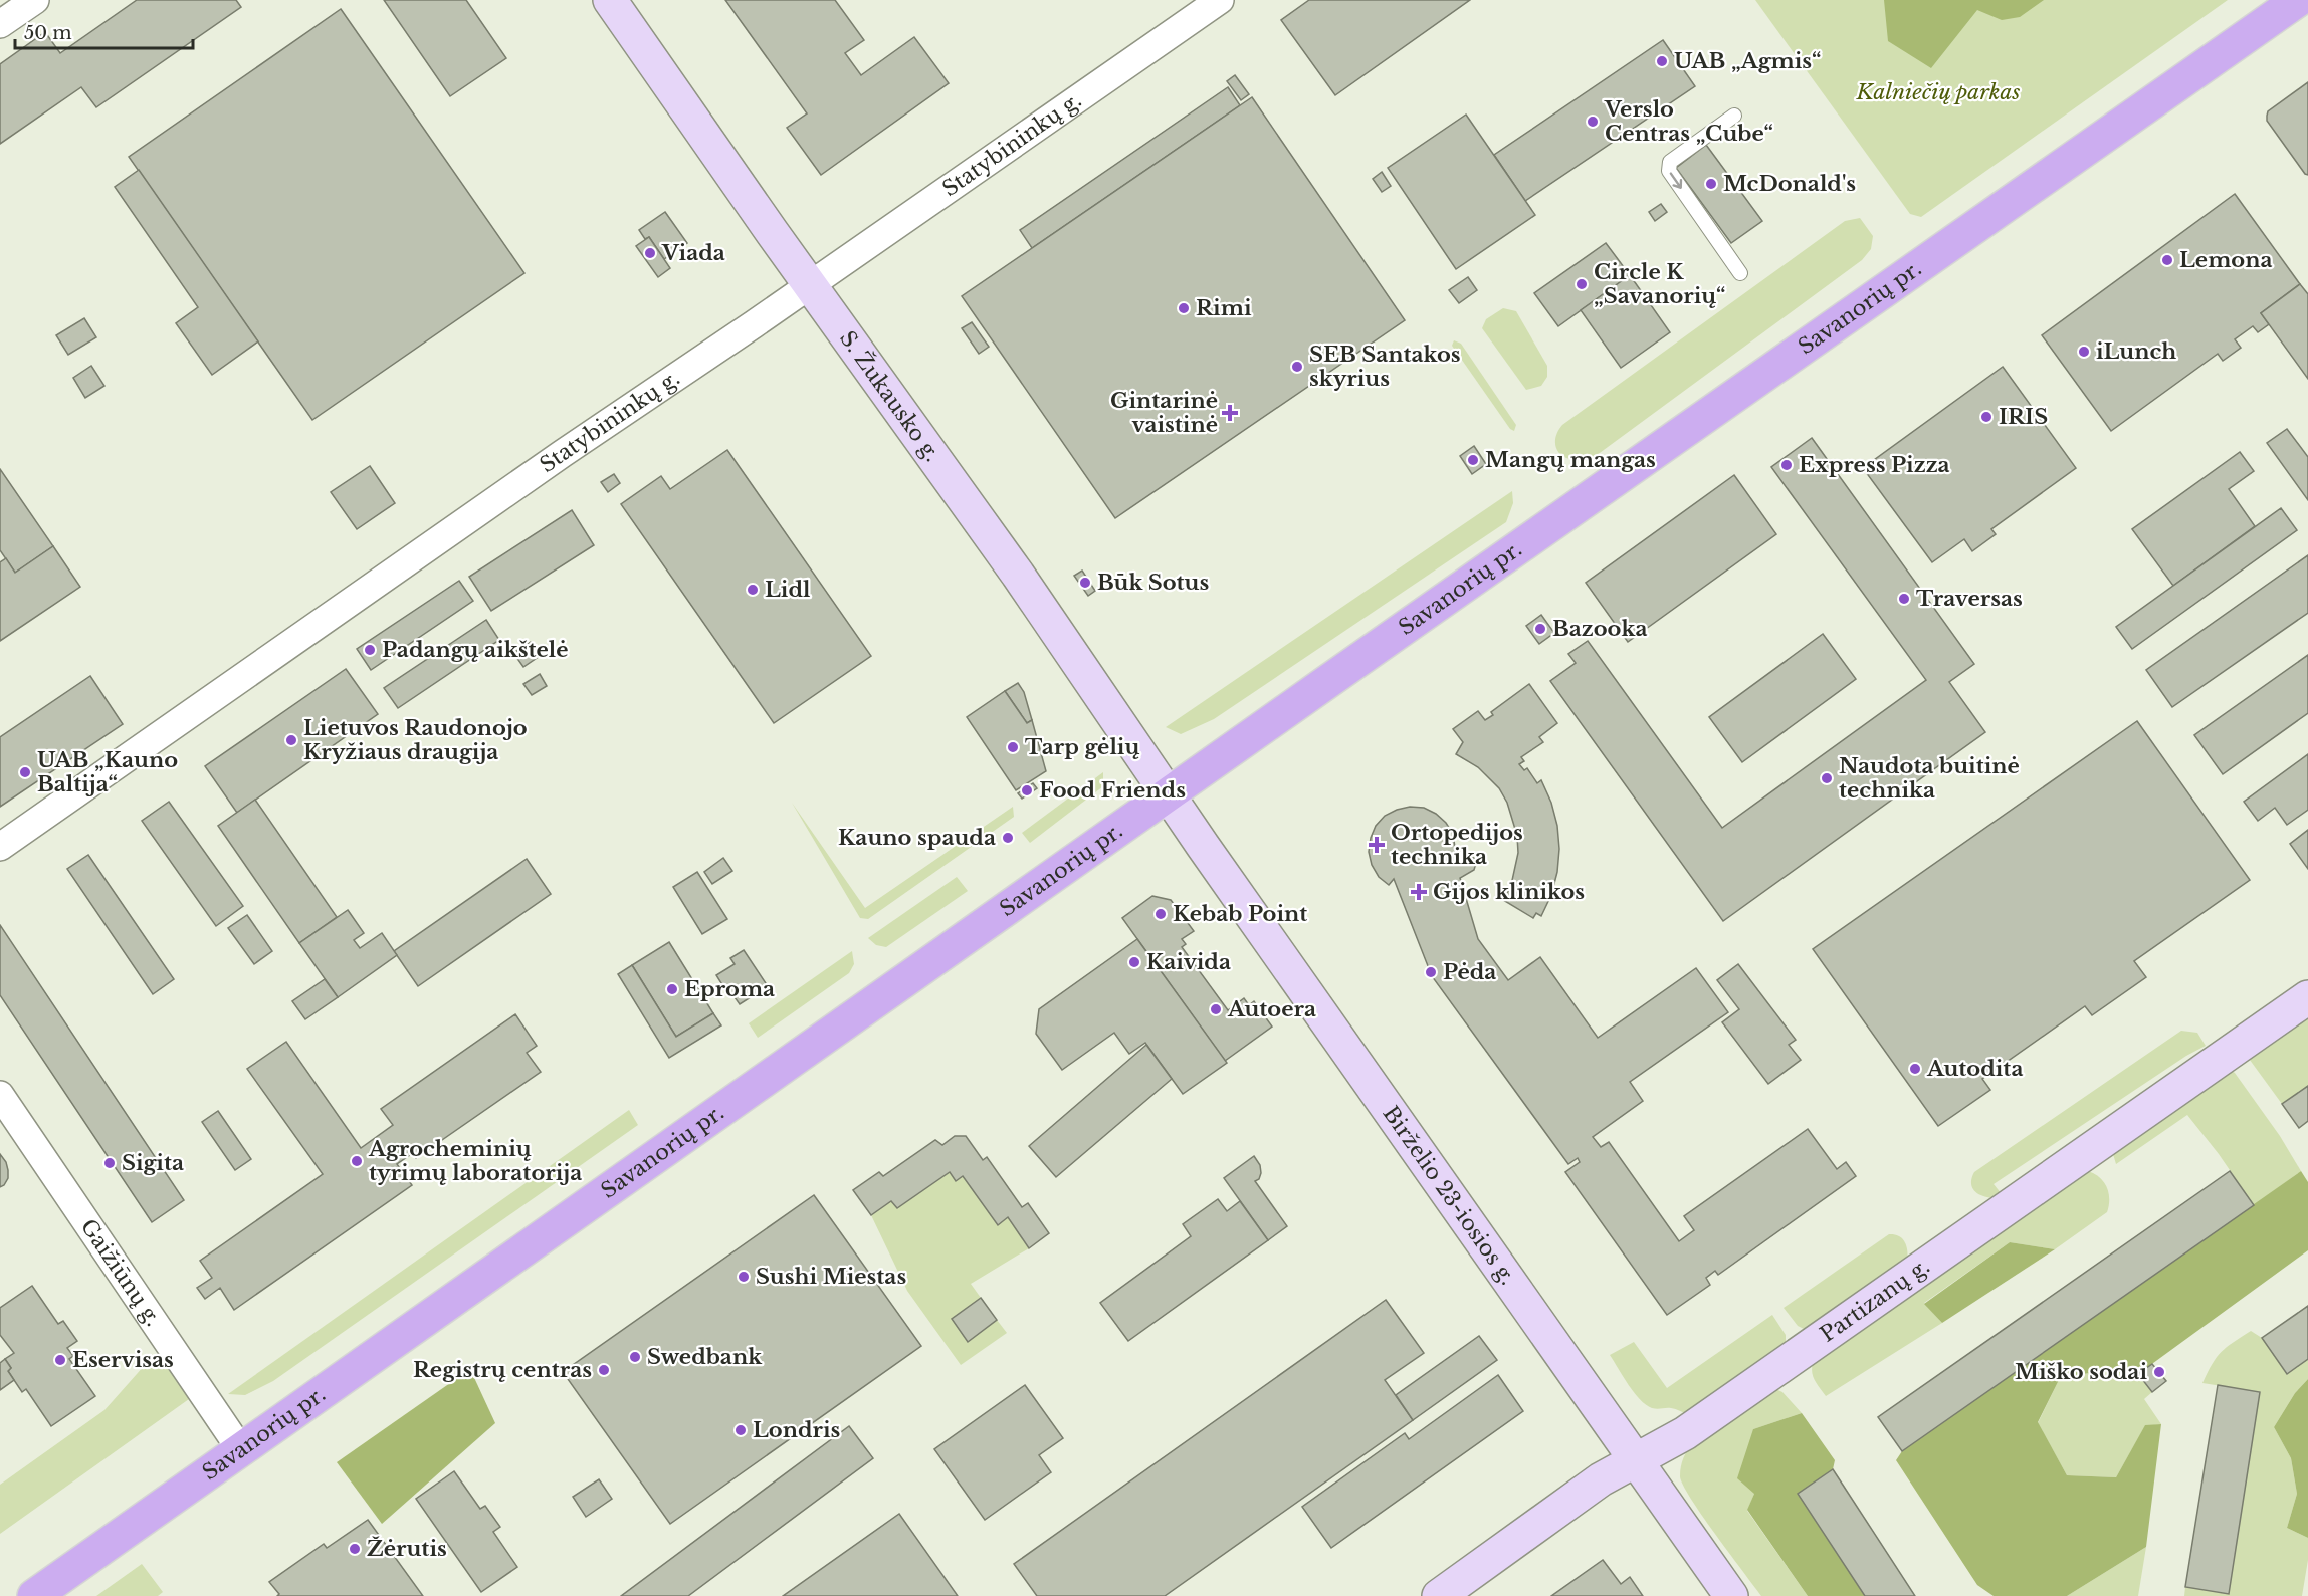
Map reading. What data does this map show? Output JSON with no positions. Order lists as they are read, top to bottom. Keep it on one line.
{"streets":{"main road":["Savanorių pr.","S. Žukausko g.","Birželio 23-iosios g.","Partizanų g."],"street":["Statybininkų g.","Gaižiūnų g."]},"crossings":[["Statybininkų g.","S. Žukausko g."],["Savanorių pr.","S. Žukausko g."],["Savanorių pr.","Birželio 23-iosios g."],["Savanorių pr.","Gaižiūnų g."],["S. Žukausko g.","Birželio 23-iosios g."],["Birželio 23-iosios g.","Partizanų g."]],"parks":["Kalniečių parkas"],"places":{"other":["UAB „Agmis“","Verslo Centras „Cube“","McDonald's","Viada","Lemona","Circle K „Savanorių“","Rimi","iLunch","SEB Santakos skyrius","IRIS","Mangų mangas","Express Pizza","Būk Sotus","Lidl","Traversas","Bazooka","Padangų aikštelė","Lietuvos Raudonojo Kryžiaus draugija","Tarp gėlių","UAB „Kauno Baltija“","Naudota buitinė technika","Food Friends","Kauno spauda","Kebab Point","Kaivida","Pėda","Eproma","Autoera","Autodita","Agrocheminių tyrimų laboratorija","Sigita","Sushi Miestas","Swedbank","Eservisas","Registrų centras","Miško sodai","Londris","Žėrutis"],"health":["Gintarinė vaistinė","Ortopedijos technika","Gijos klinikos"]},"scale_bar":"50 m"}
